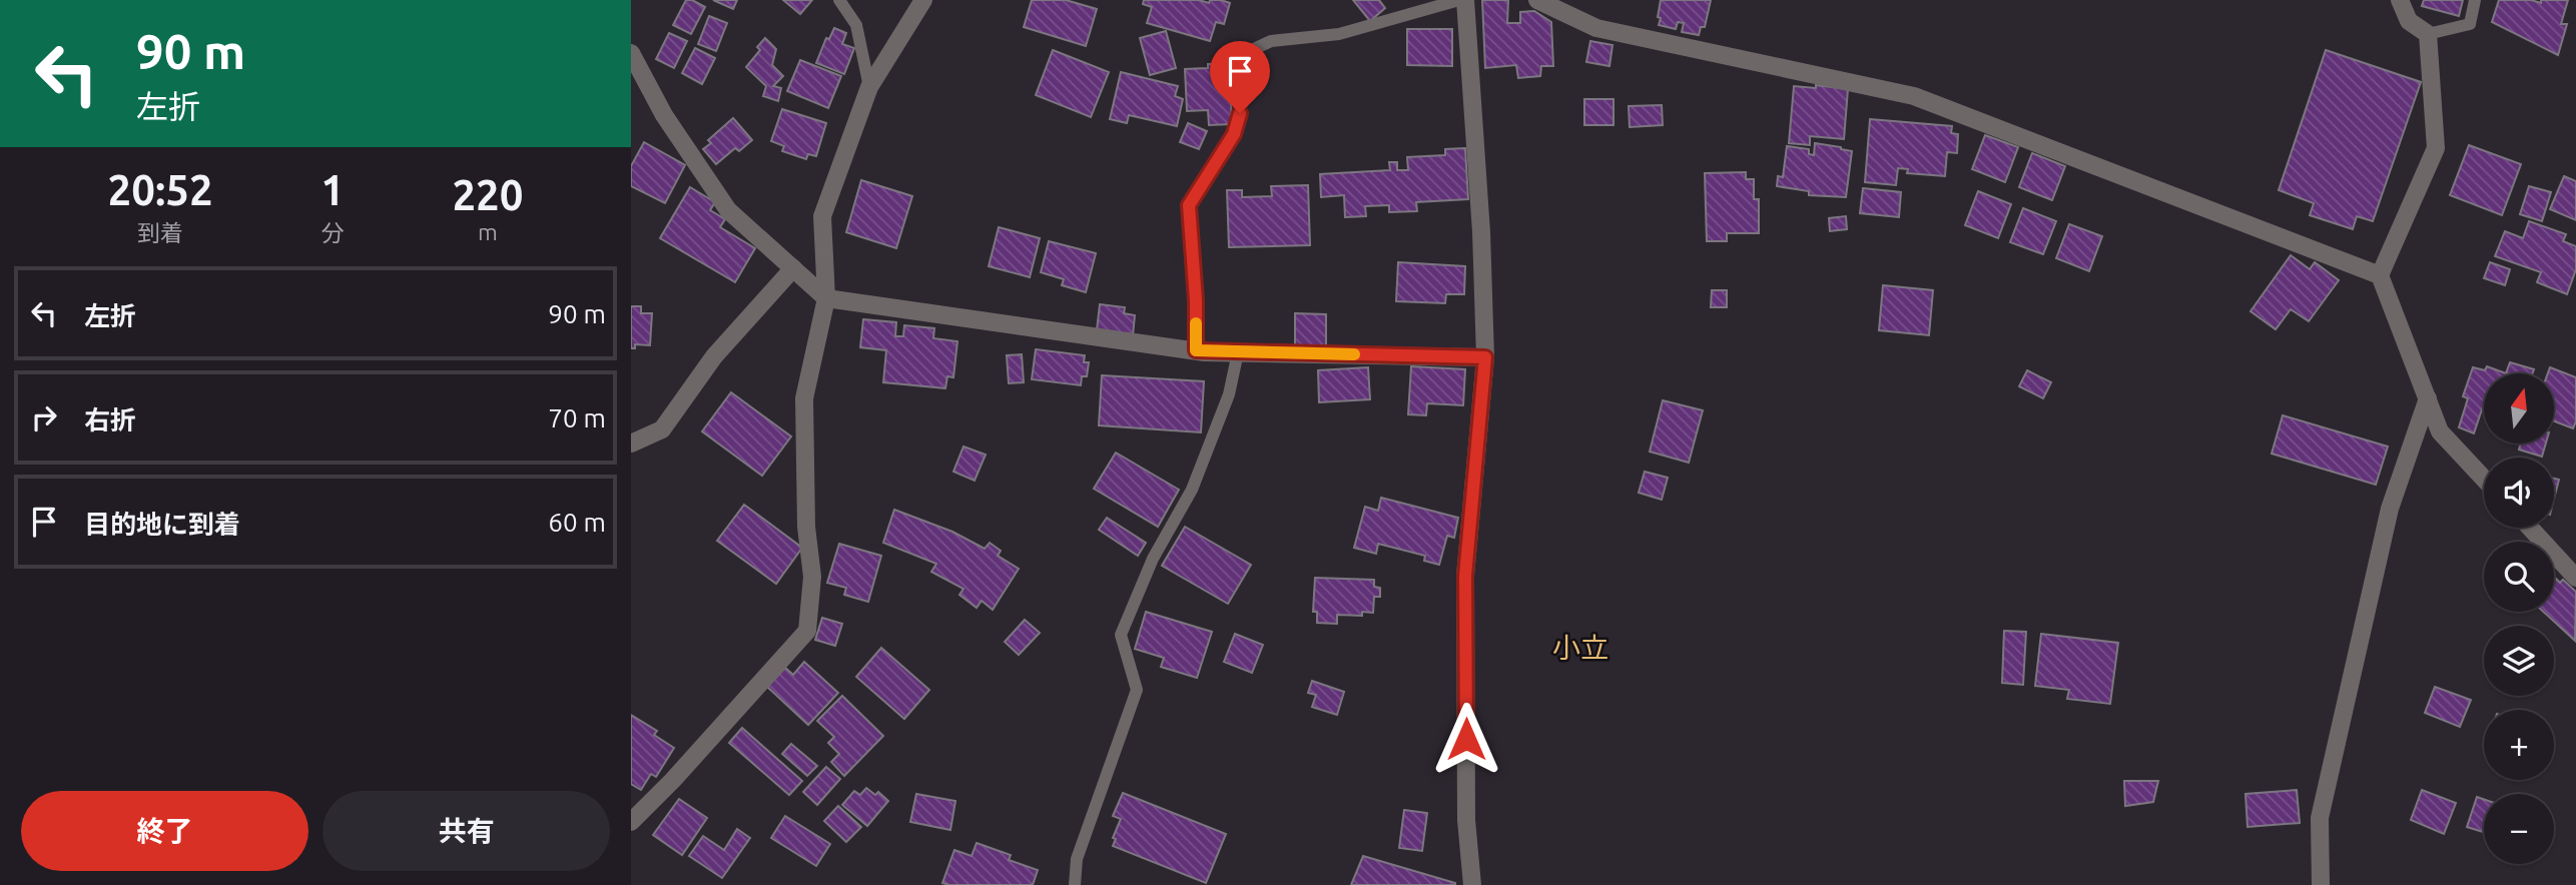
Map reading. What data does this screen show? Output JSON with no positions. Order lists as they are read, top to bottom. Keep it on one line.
{"districts":["小立"],"north":"top","page":{"turn":["90 m","左折"],"eta":["20:52","到着","1","分","220","m"],"list":[{"name":"左折","value":"90 m"},{"name":"右折","value":"70 m"},{"name":"目的地に到着","value":"60 m"}],"map_buttons":["+","−"],"buttons":["終了","共有"]}}
